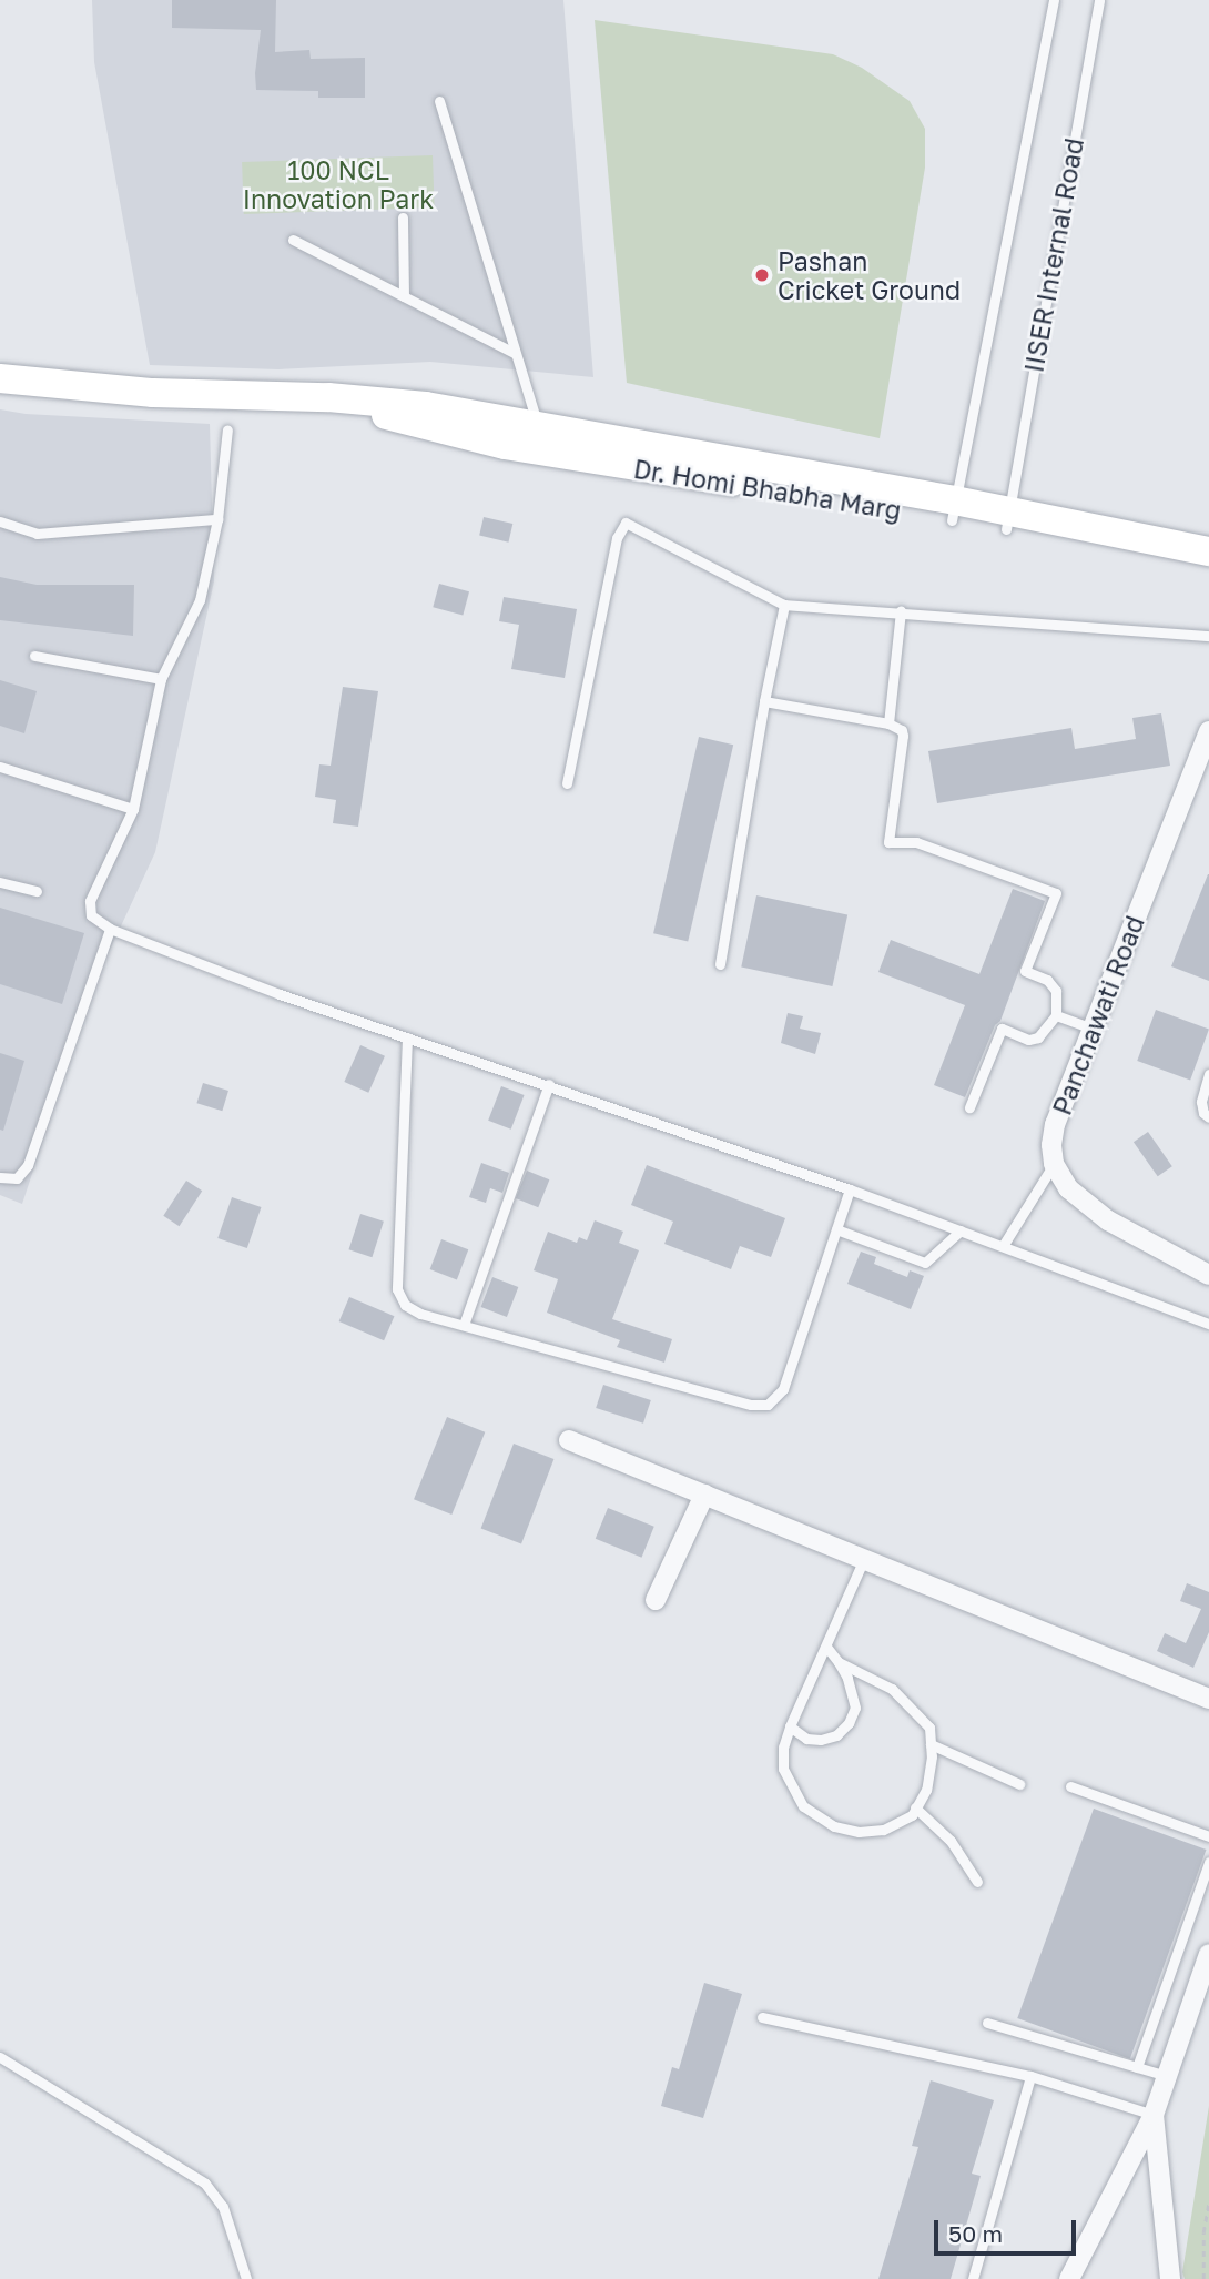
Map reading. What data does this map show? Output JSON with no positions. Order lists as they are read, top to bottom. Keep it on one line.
{"streets":{"main road":["Dr. Homi Bhabha Marg"],"street":["Panchawati Road"],"lane":["IISER Internal Road"]},"crossings":[["IISER Internal Road","Dr. Homi Bhabha Marg"]],"parks":["100 NCL Innovation Park"],"places":["Pashan Cricket Ground"],"scale_bar":"50 m"}
